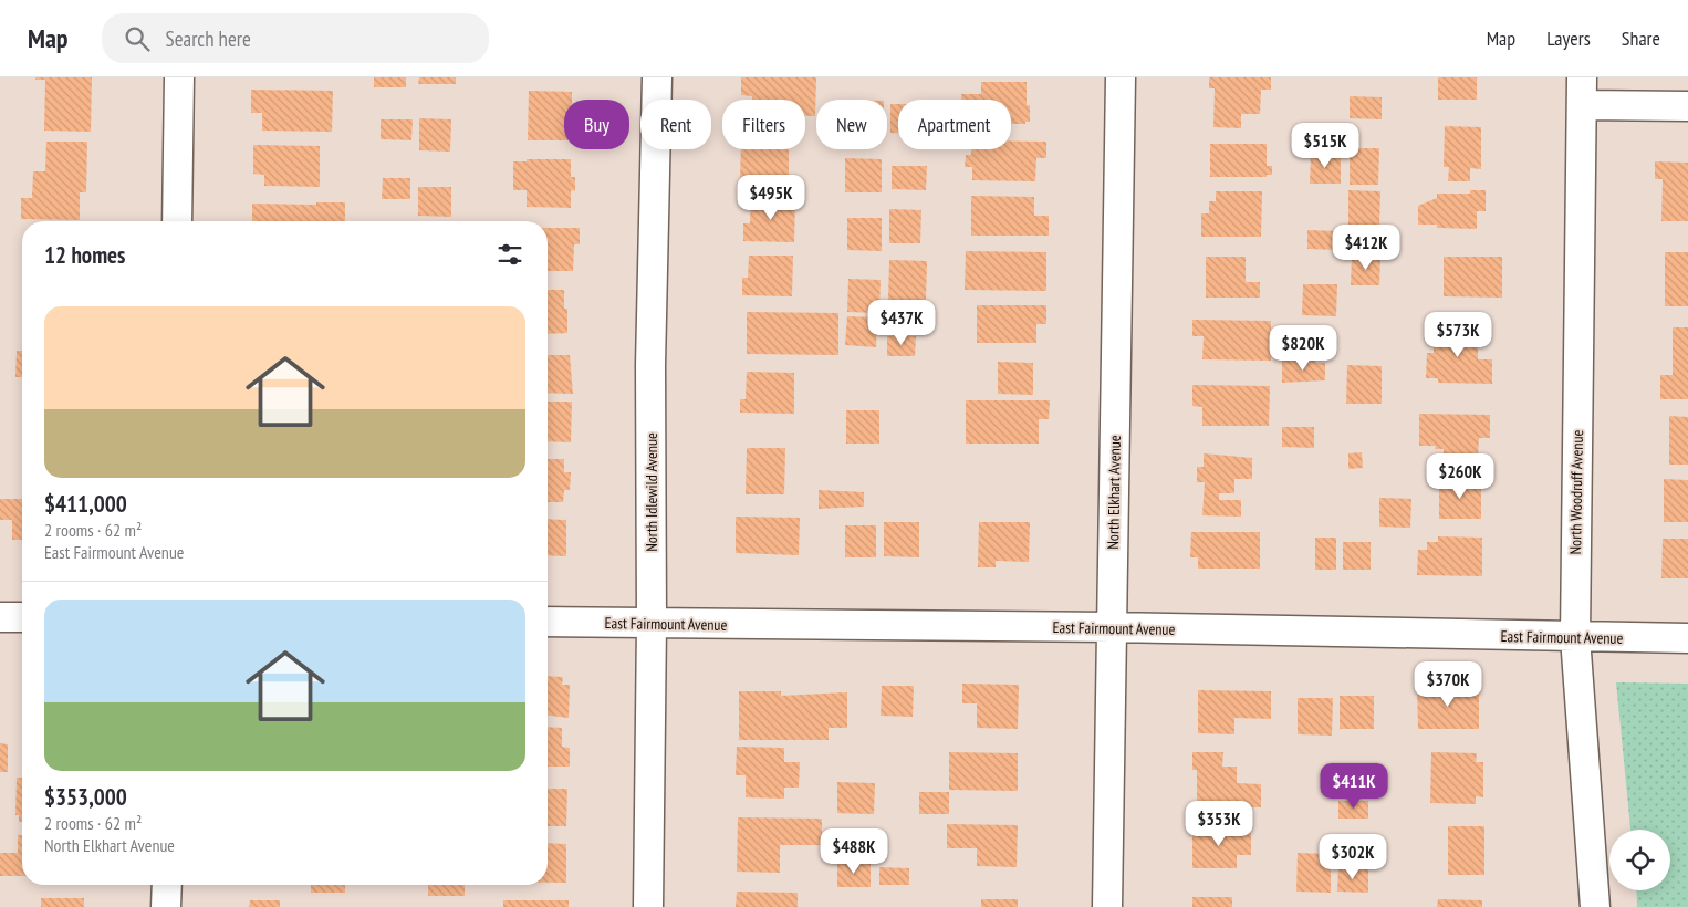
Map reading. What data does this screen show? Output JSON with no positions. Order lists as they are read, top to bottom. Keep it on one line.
{"streets":{"street":["North Idlewild Avenue","North Elkhart Avenue","North Woodruff Avenue","East Fairmount Avenue"]},"crossings":[["North Idlewild Avenue","East Fairmount Avenue"],["North Elkhart Avenue","East Fairmount Avenue"],["North Woodruff Avenue","East Fairmount Avenue"]],"page":{"header":"Map","search":"Search here","nav":["Map","Layers","Share"],"chip":["Buy","Rent","Filters","New","Apartment"],"price":["$515K","$495K","$412K","$437K","$573K","$820K","$260K","$370K","$411K","$353K","$488K","$302K"],"heading":"12 homes","list":[{"name":"$411,000","note":"2 rooms · 62 m² · East Fairmount Avenue"},{"name":"$353,000","note":"2 rooms · 62 m² · North Elkhart Avenue"}]}}
